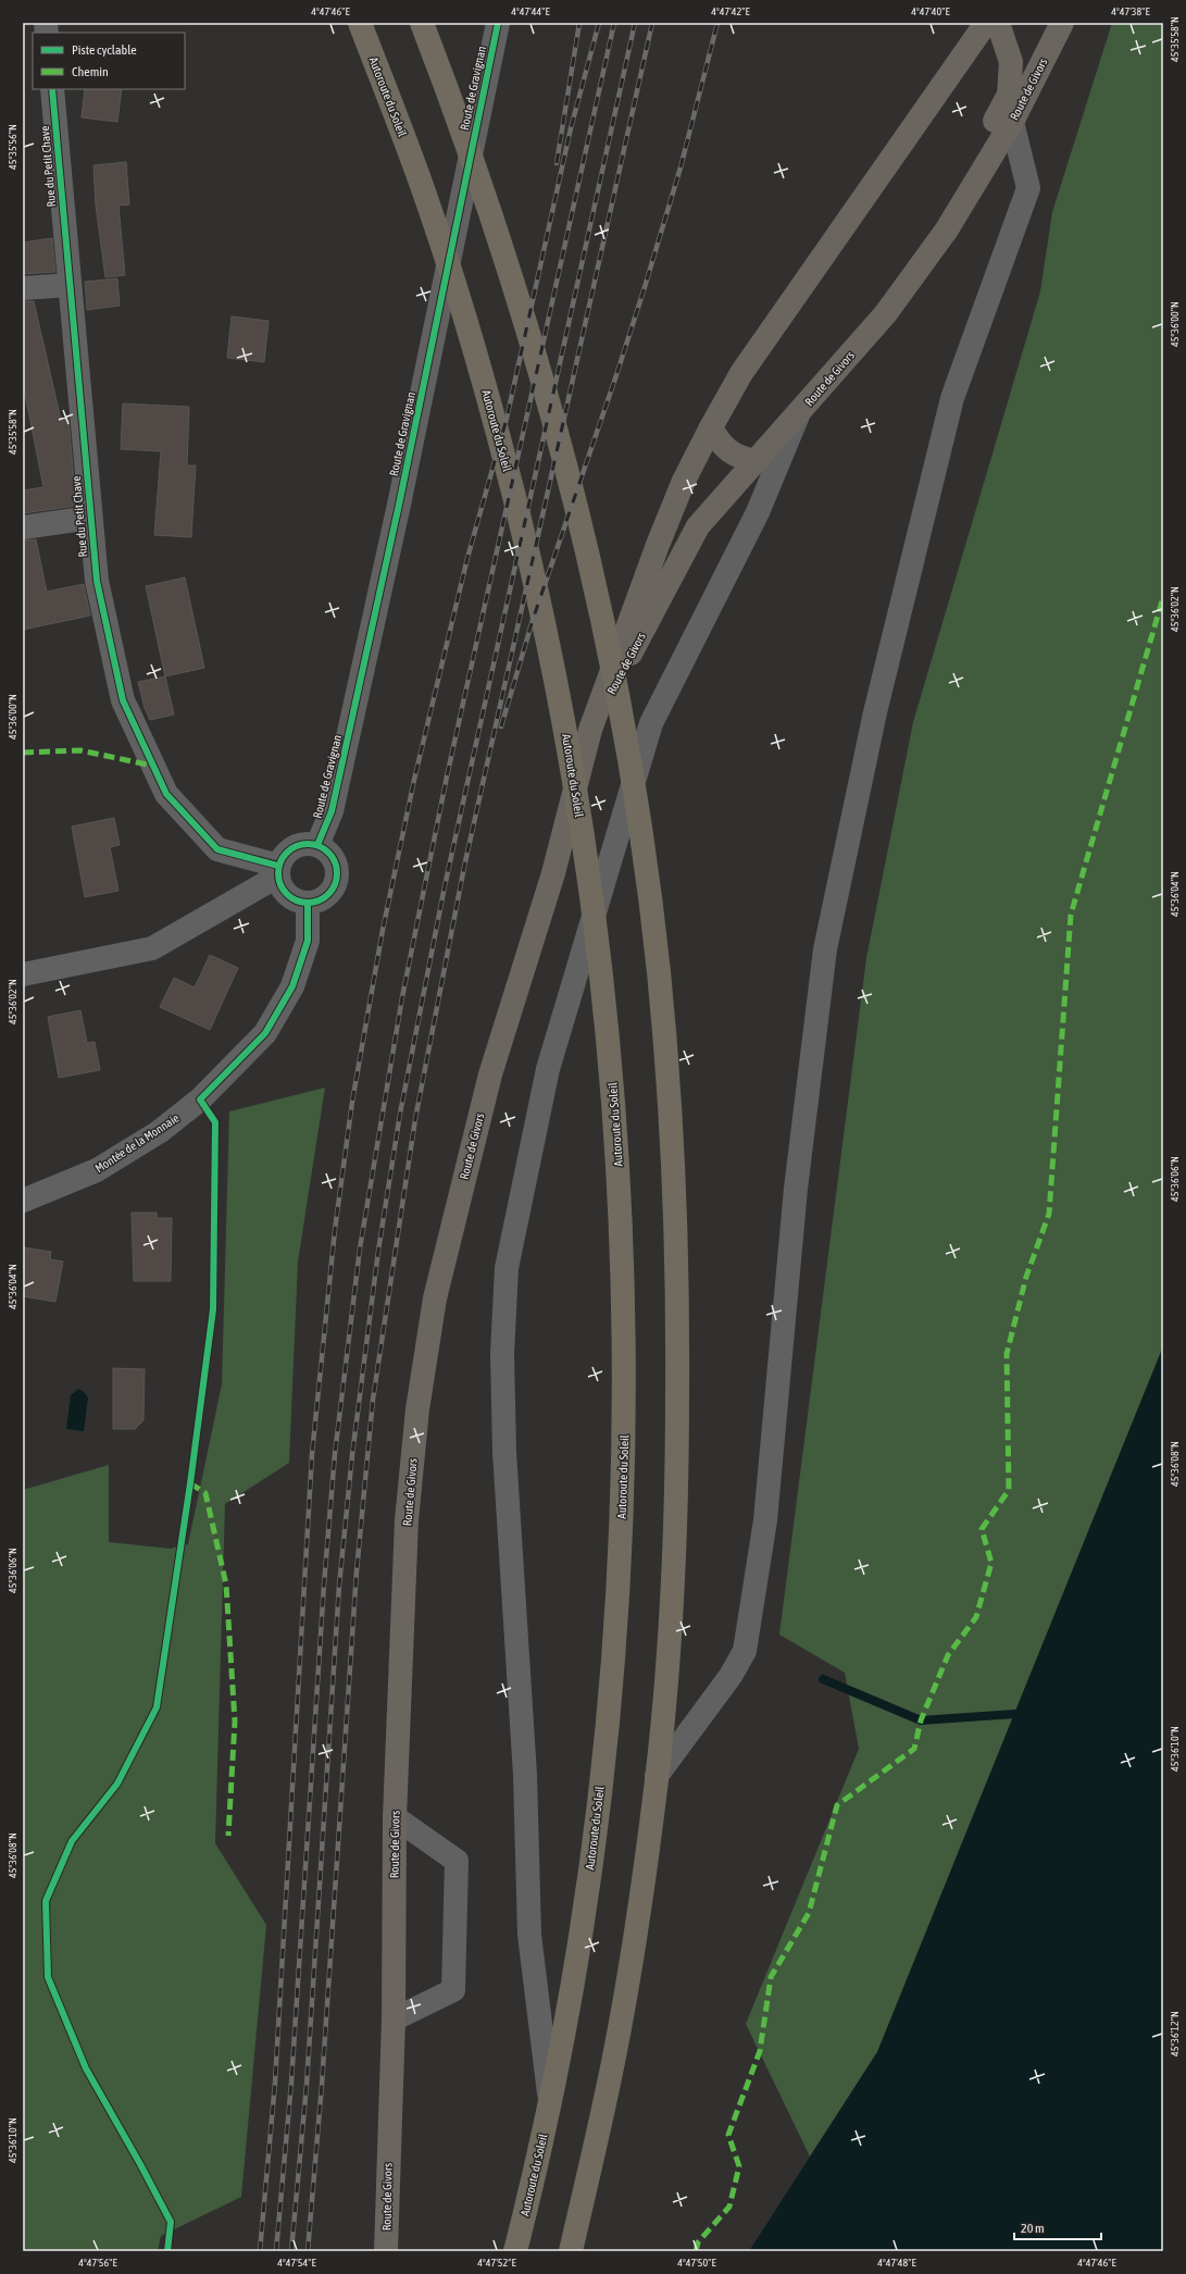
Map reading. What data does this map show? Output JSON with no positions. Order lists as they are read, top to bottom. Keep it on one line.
{"streets":{"highway":["Autoroute du Soleil"],"main road":["Route de Givors"],"street":["Route de Gravignan","Rue du Petit Chave","Montée de la Monnaie"]},"crossings":[["Route de Gravignan","Rue du Petit Chave"],["Route de Gravignan","Montée de la Monnaie"],["Rue du Petit Chave","Montée de la Monnaie"]],"legend":["Piste cyclable","Chemin"],"scale_bar":"20 m","coordinates":["4°47'46\"E","4°47'44\"E","4°47'42\"E","4°47'40\"E","4°47'38\"E","45°35'58\"N","45°35'56\"N","45°36'00\"N","45°36'02\"N","45°36'04\"N","45°36'06\"N","45°36'08\"N","45°36'10\"N","45°36'12\"N","4°47'56\"E","4°47'54\"E","4°47'52\"E","4°47'50\"E","4°47'48\"E"]}
